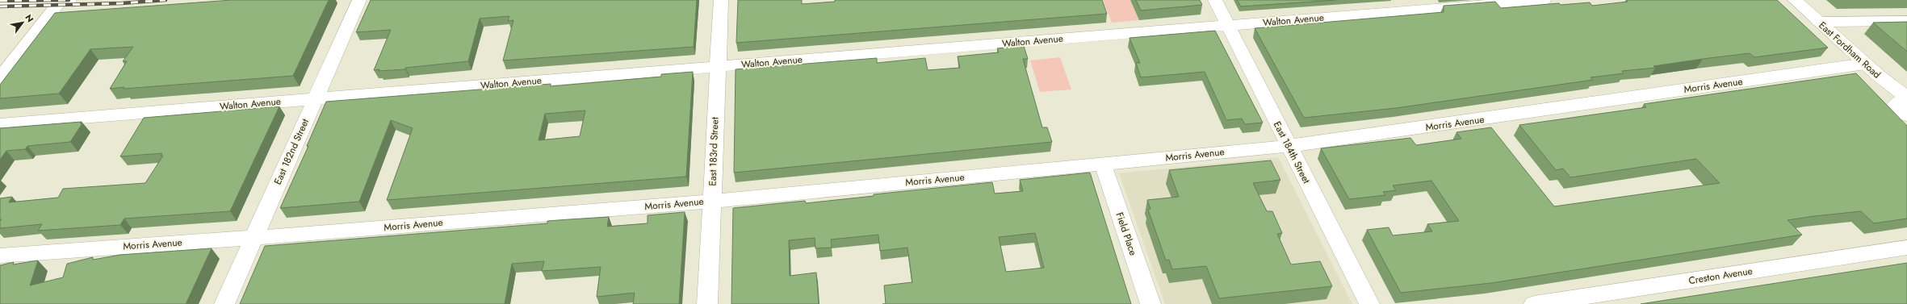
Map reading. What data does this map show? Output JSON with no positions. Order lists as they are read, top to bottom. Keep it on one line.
{"streets":{"street":["Walton Avenue","East Fordham Road","Morris Avenue","East 182nd Street","East 183rd Street","East 184th Street","Field Place","Creston Avenue"]},"crossings":[["Walton Avenue","East 182nd Street"],["Walton Avenue","East 183rd Street"],["Walton Avenue","East 184th Street"],["East Fordham Road","Morris Avenue"],["Morris Avenue","East 182nd Street"],["Morris Avenue","East 183rd Street"],["Morris Avenue","East 184th Street"],["Morris Avenue","Field Place"]],"north":"top right"}
